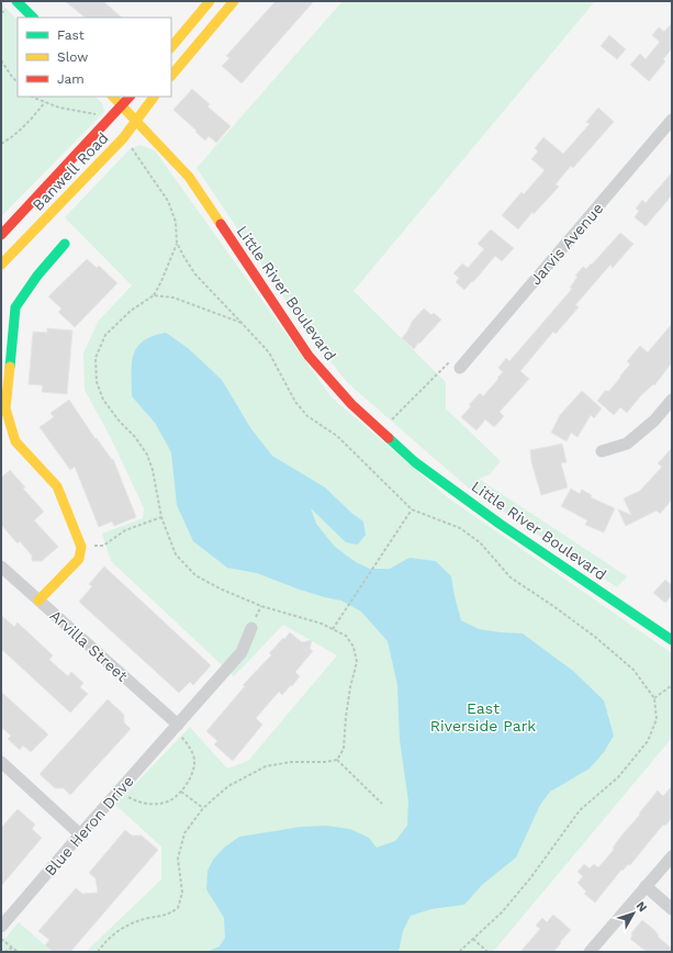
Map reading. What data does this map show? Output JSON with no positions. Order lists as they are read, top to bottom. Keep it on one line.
{"streets":{"street":["Banwell Road","Jarvis Avenue","Little River Boulevard","Arvilla Street","Blue Heron Drive"]},"crossings":[["Banwell Road","Little River Boulevard"],["Arvilla Street","Blue Heron Drive"]],"parks":["East Riverside Park"],"legend":["Fast","Slow","Jam"],"north":"top right"}
